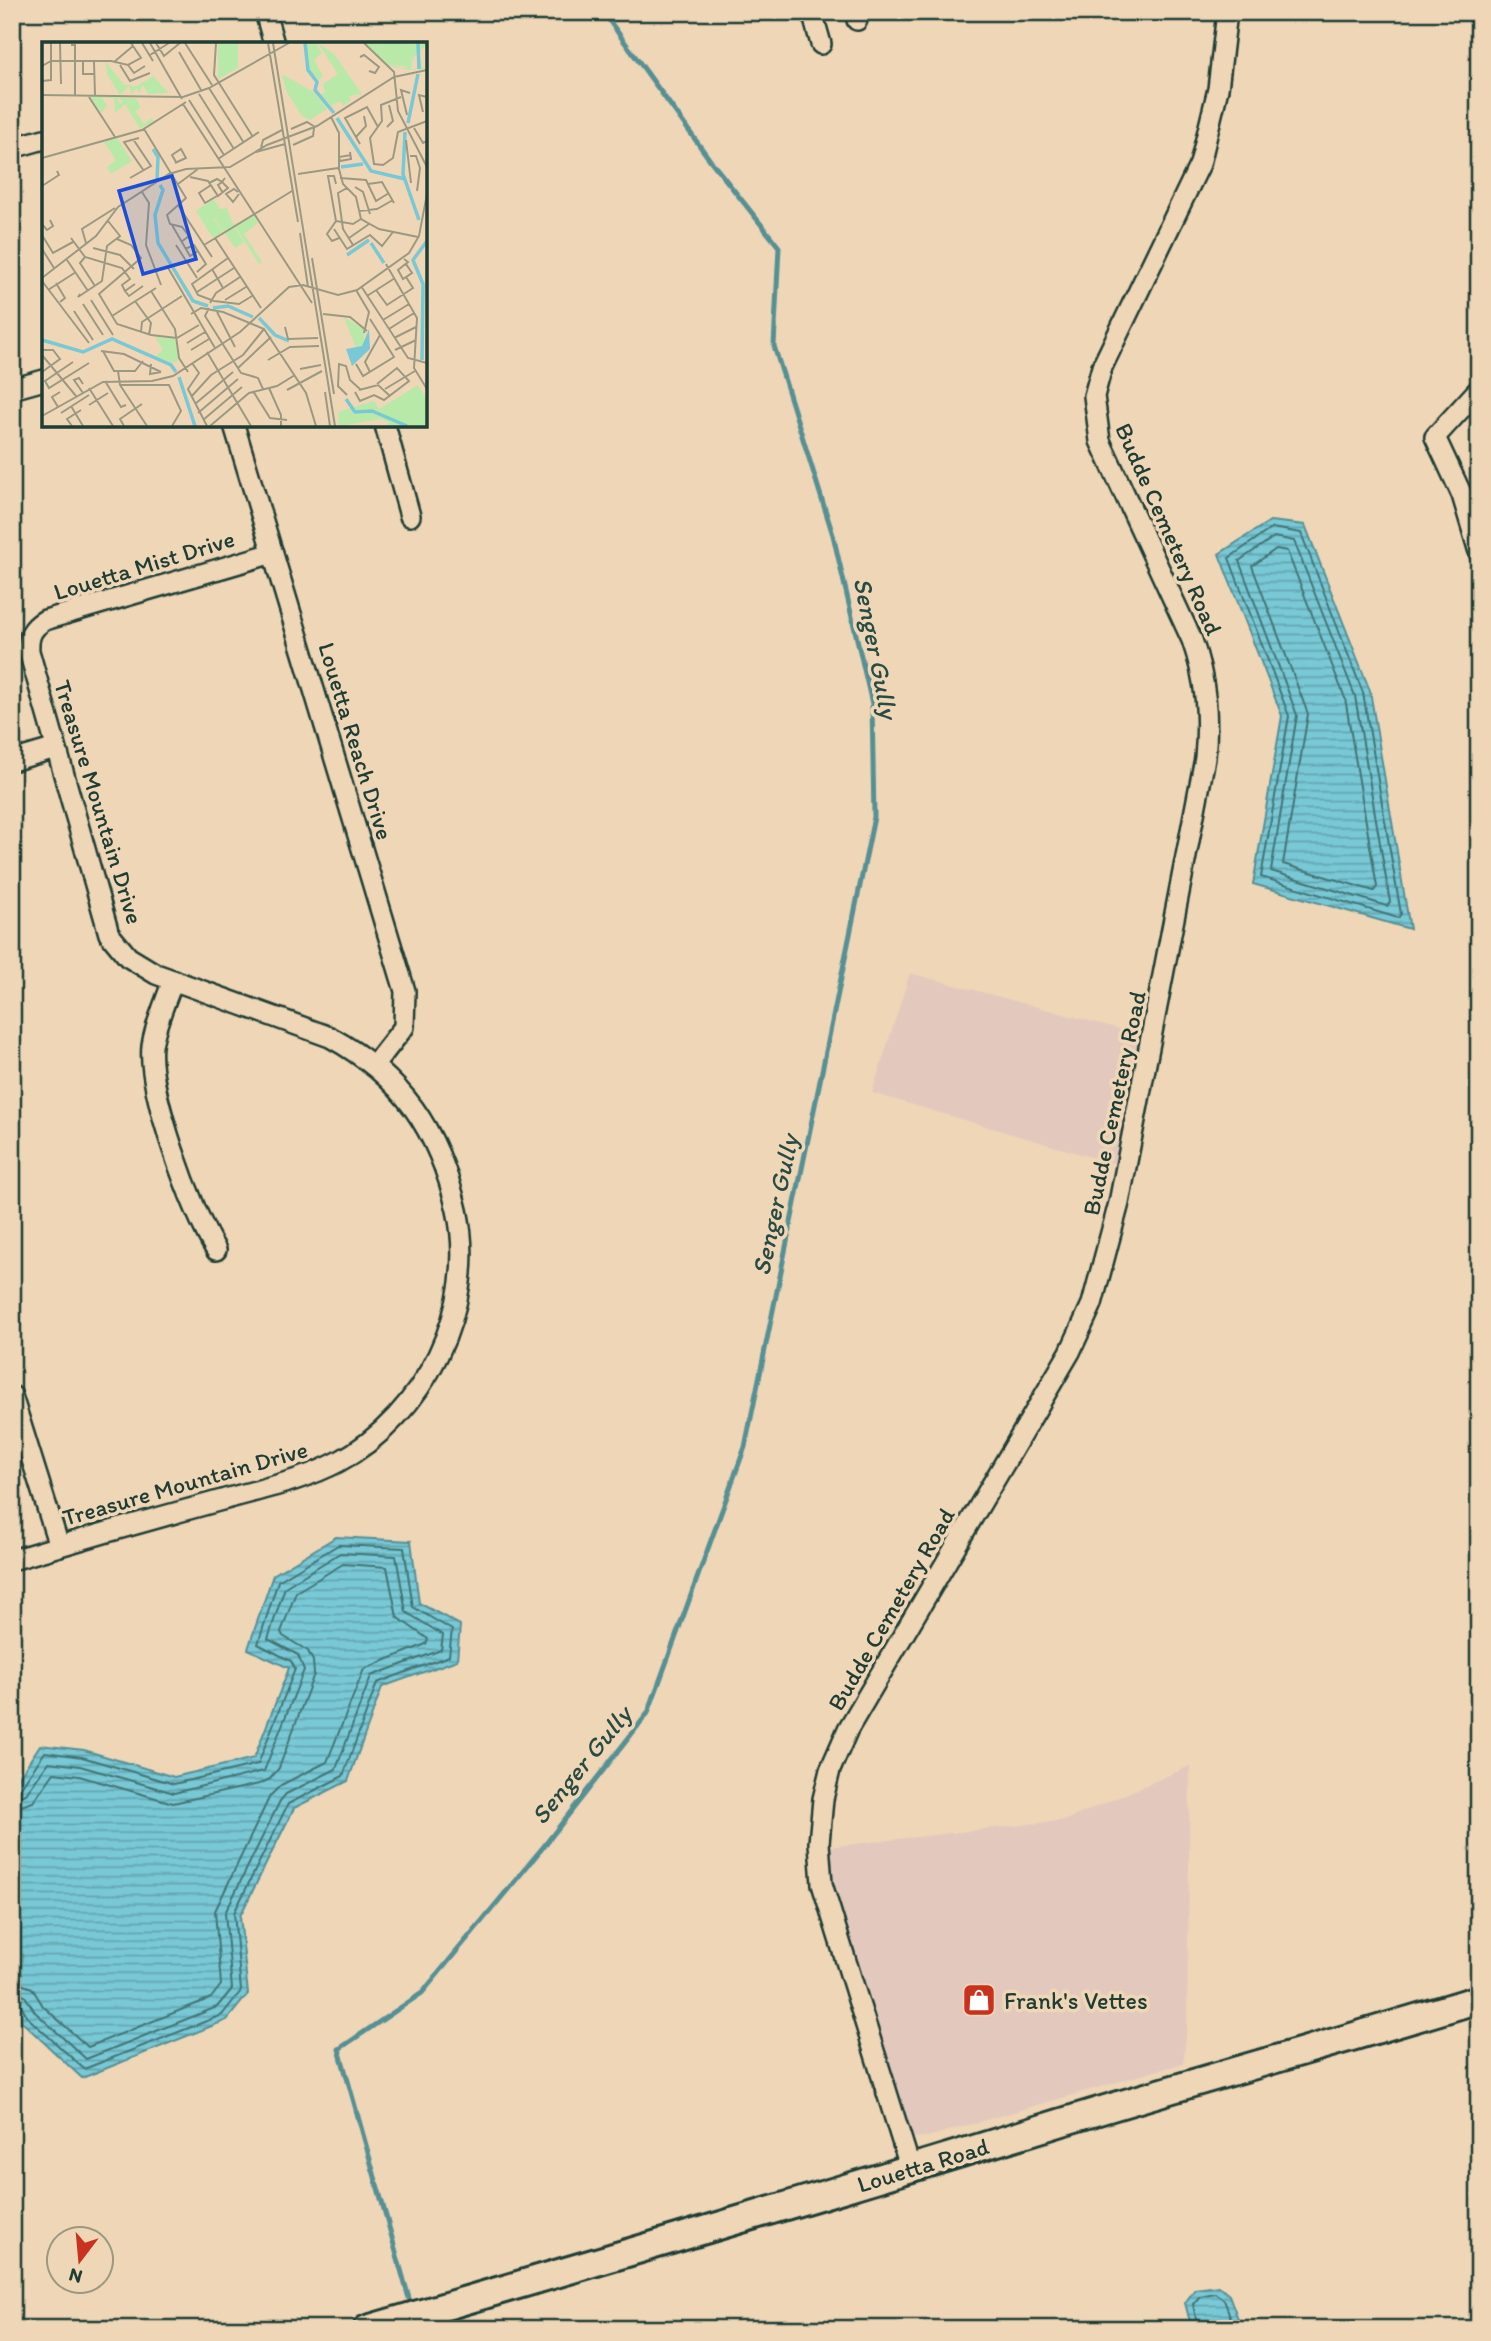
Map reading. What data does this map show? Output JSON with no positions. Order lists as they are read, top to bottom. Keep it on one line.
{"streets":{"main road":["Louetta Road"],"street":["Budde Cemetery Road","Louetta Mist Drive","Louetta Reach Drive","Treasure Mountain Drive"]},"crossings":[["Budde Cemetery Road","Louetta Road"],["Louetta Mist Drive","Louetta Reach Drive"],["Louetta Mist Drive","Treasure Mountain Drive"],["Louetta Reach Drive","Treasure Mountain Drive"]],"water":["Senger Gully"],"places":{"shop":["Frank's Vettes"]},"north":"bottom"}
